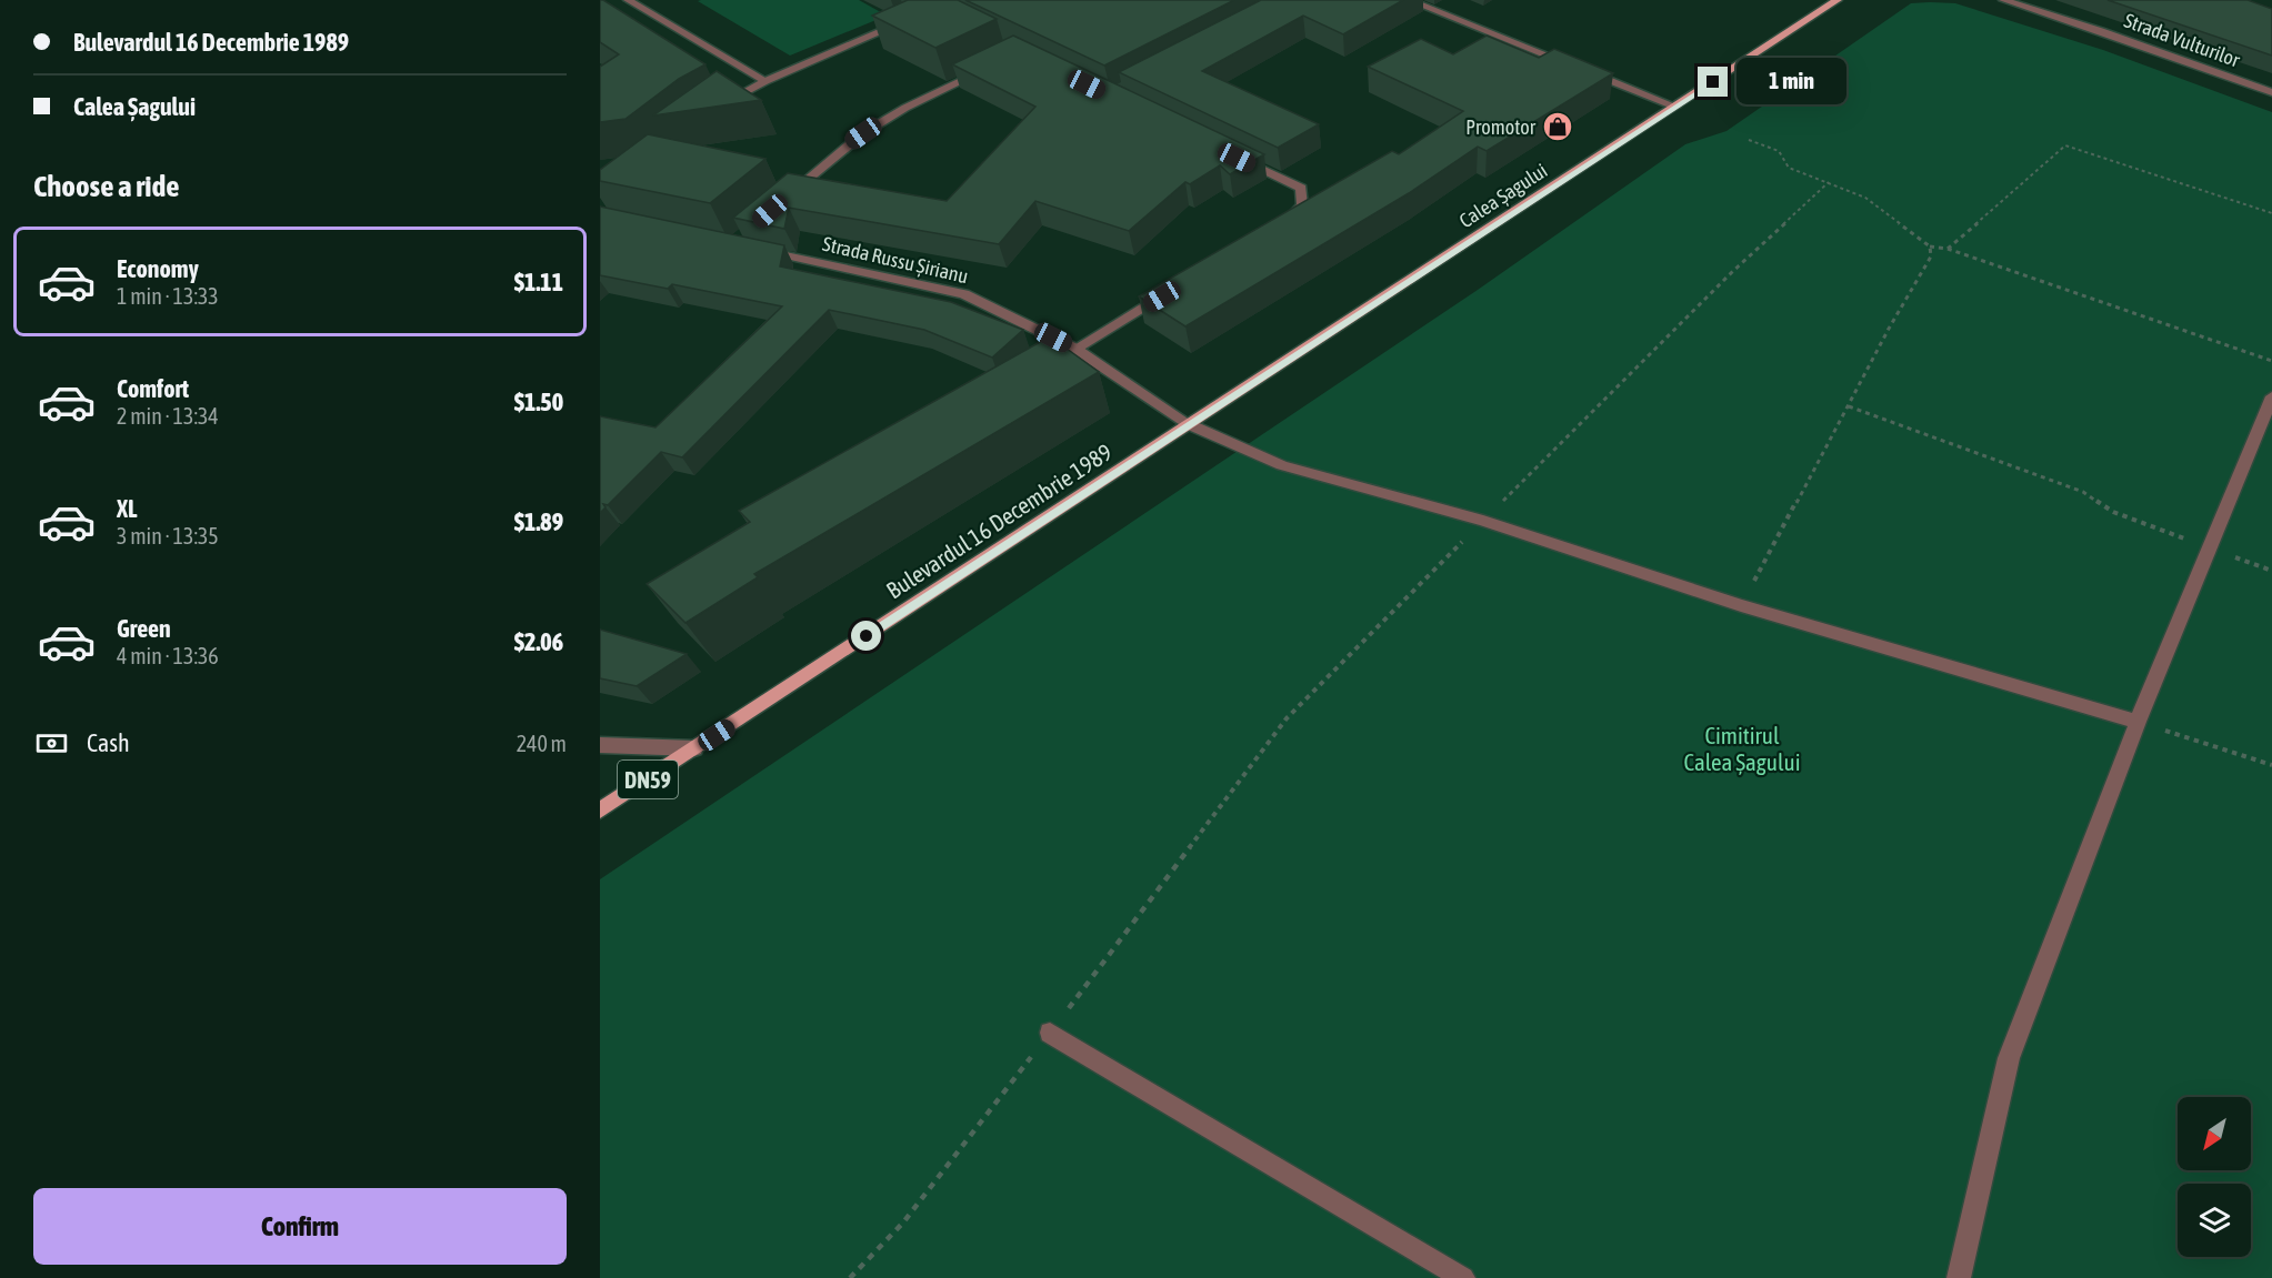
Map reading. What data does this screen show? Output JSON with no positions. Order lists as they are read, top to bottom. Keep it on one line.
{"streets":{"main road":["Calea Șagului","Bulevardul 16 Decembrie 1989","DN59"],"street":["Strada Vulturilor","Strada Russu Șirianu"]},"crossings":[["Calea Șagului","Strada Russu Șirianu"],["Calea Șagului","Bulevardul 16 Decembrie 1989"],["Strada Russu Șirianu","Bulevardul 16 Decembrie 1989"]],"parks":["Cimitirul Calea Șagului"],"places":{"shop":["Promotor"]},"north":"bottom left","page":{"banner":["Bulevardul 16 Decembrie 1989","Calea Șagului"],"bubble":"1 min","heading":"Choose a ride","list":[{"name":"Economy","note":"1 min · 13:33","value":"$1.11"},{"name":"Comfort","note":"2 min · 13:34","value":"$1.50"},{"name":"XL","note":"3 min · 13:35","value":"$1.89"},{"name":"Green","note":"4 min · 13:36","value":"$2.06"}],"pay":["Cash","240 m"],"buttons":"Confirm"}}
